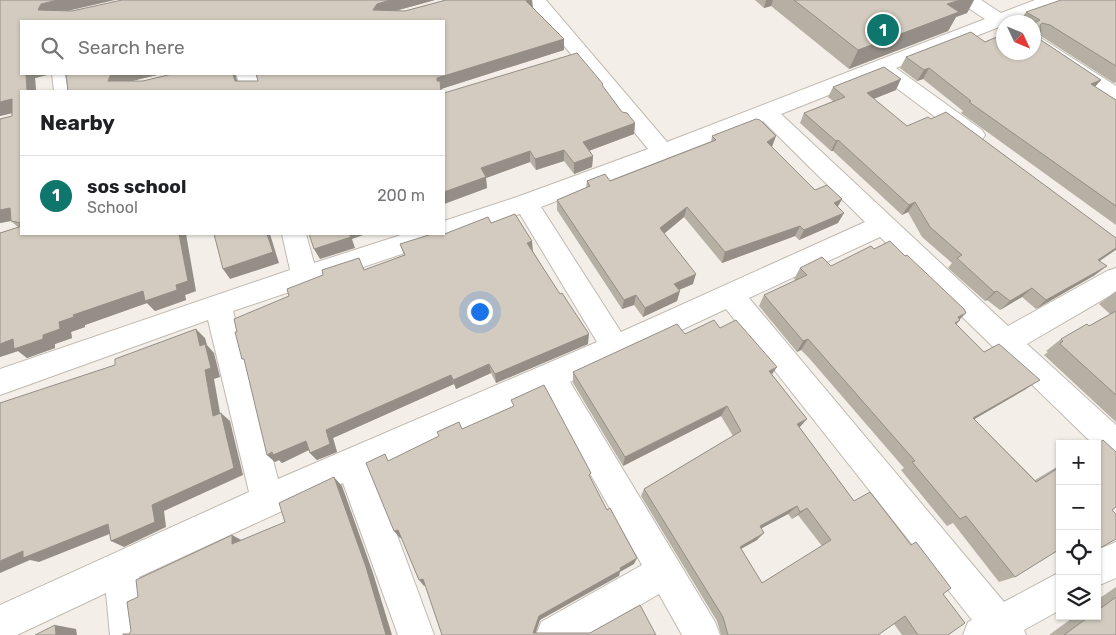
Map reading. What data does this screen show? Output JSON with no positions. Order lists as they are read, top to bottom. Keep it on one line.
{"north":"bottom right","page":{"pins":"1","search":"Search here","heading":"Nearby","list":[{"mark":"1","name":"sos school","note":"School","value":"200 m"}],"map_buttons":["+","−"]}}
